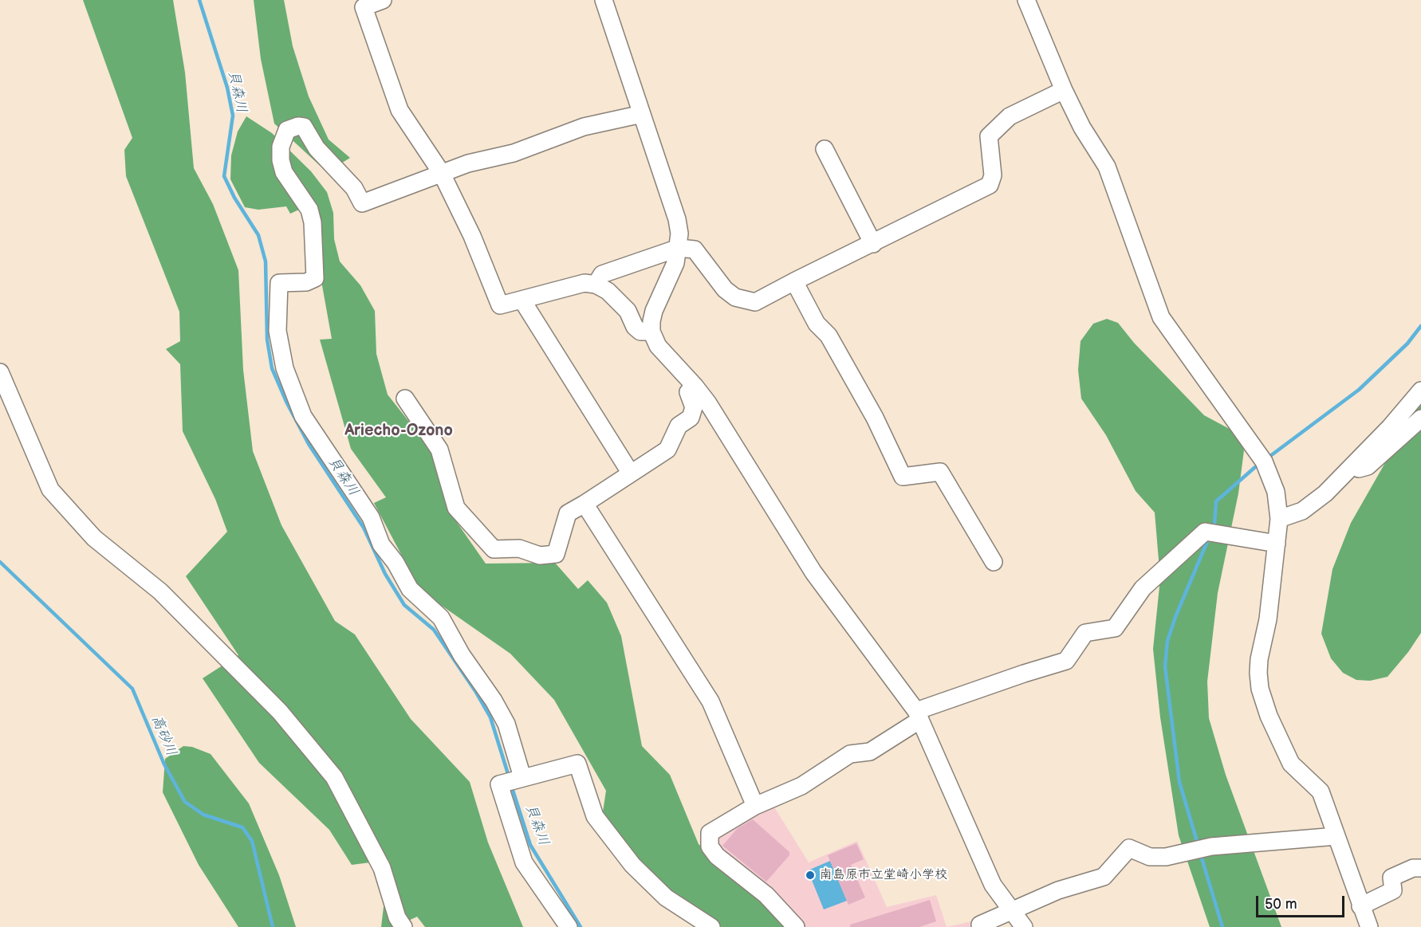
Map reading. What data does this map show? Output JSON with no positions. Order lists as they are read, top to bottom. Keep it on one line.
{"districts":["Ariecho-Ozono"],"water":["貝森川","高砂川"],"places":["南島原市立堂崎小学校"],"scale_bar":"50 m"}
